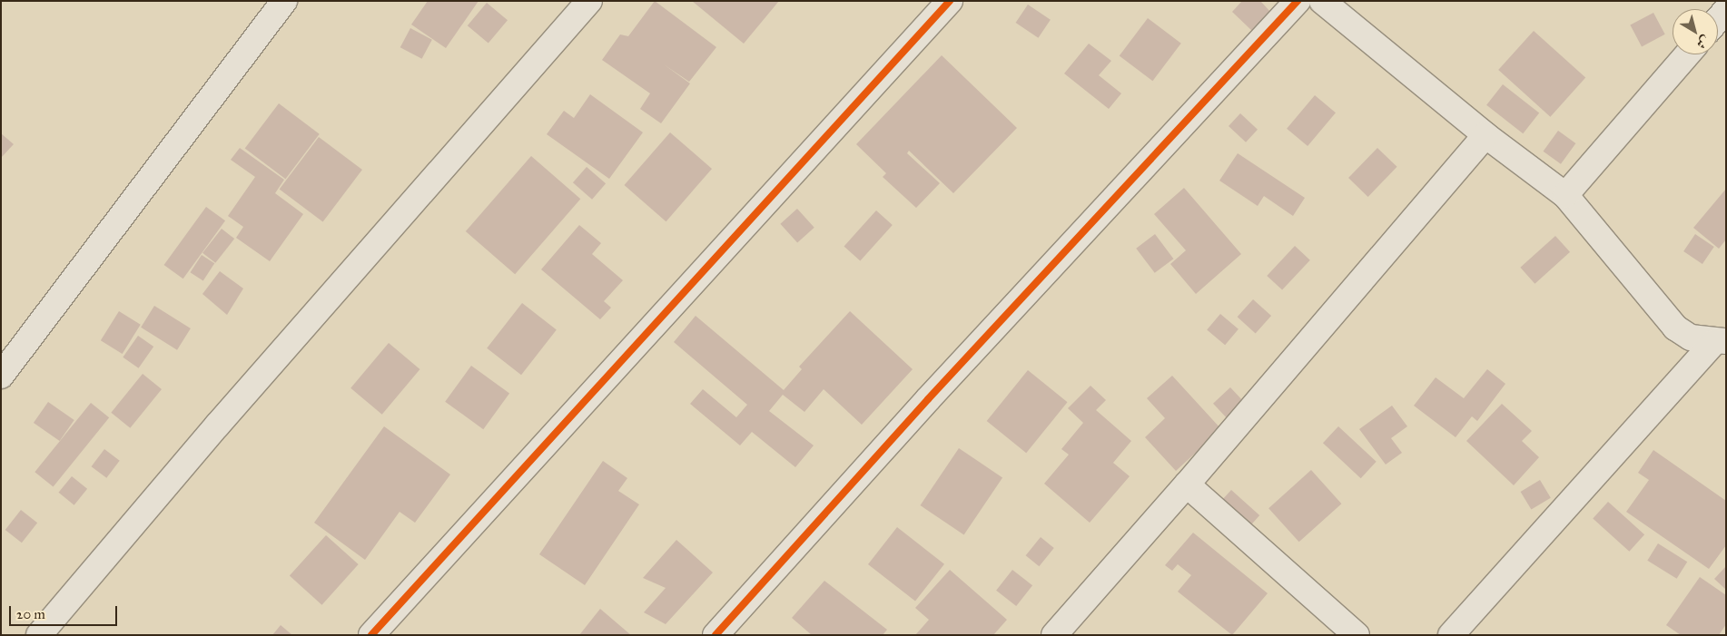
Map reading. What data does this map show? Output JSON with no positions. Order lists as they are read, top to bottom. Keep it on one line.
{"scale_bar":"20 m","north":"bottom right"}
